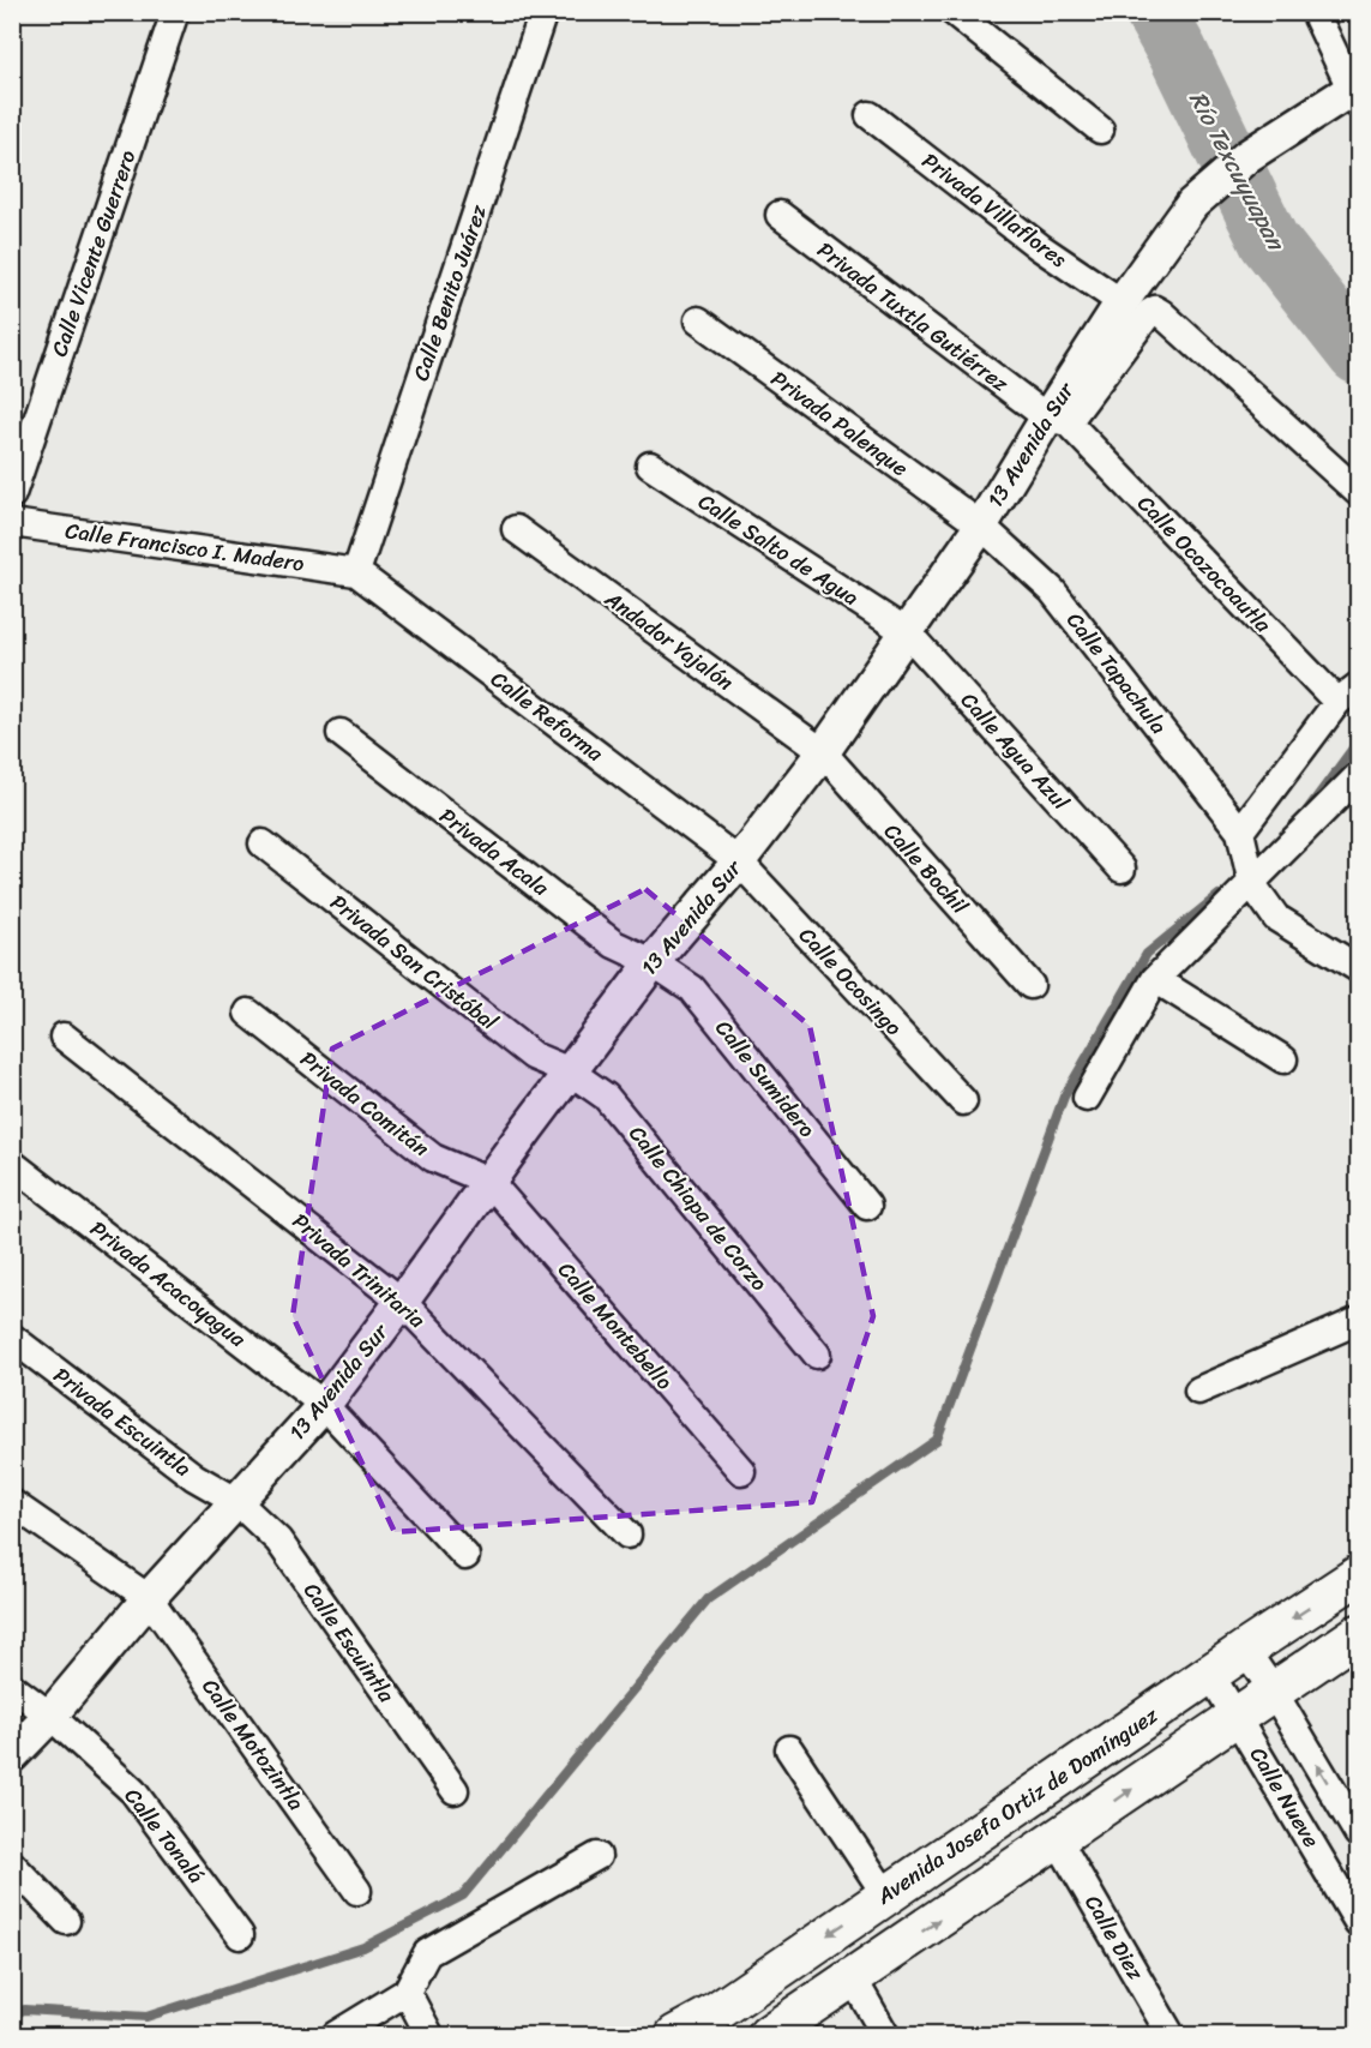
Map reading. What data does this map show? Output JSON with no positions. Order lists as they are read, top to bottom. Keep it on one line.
{"streets":{"main road":["Avenida Josefa Ortiz de Domínguez"],"street":["Privada Villaflores","Calle Vicente Guerrero","Calle Benito Juárez","Privada Tuxtla Gutiérrez","Privada Palenque","13 Avenida Sur","Calle Francisco I. Madero","Calle Salto de Agua","Calle Ocozocoautla","Andador Yajalón","Calle Tapachula","Calle Reforma","Calle Agua Azul","Privada Acala","Calle Bochil","Privada San Cristóbal","Calle Ocosingo","Calle Sumidero","Privada Comitán","Calle Chiapa de Corzo","Privada Trinitaria","Privada Acacoyagua","Calle Montebello","Privada Escuintla","Calle Escuintla","Calle Motozintla","Calle Nueve","Calle Tonalá","Calle Diez"]},"crossings":[["Privada Villaflores","13 Avenida Sur"],["Calle Benito Juárez","Calle Francisco I. Madero"],["Calle Benito Juárez","Calle Reforma"],["Privada Tuxtla Gutiérrez","13 Avenida Sur"],["Privada Tuxtla Gutiérrez","Calle Ocozocoautla"],["Privada Palenque","13 Avenida Sur"],["Privada Palenque","Calle Tapachula"],["13 Avenida Sur","Calle Salto de Agua"],["13 Avenida Sur","Calle Ocozocoautla"],["13 Avenida Sur","Andador Yajalón"],["13 Avenida Sur","Calle Tapachula"],["13 Avenida Sur","Calle Reforma"],["13 Avenida Sur","Calle Agua Azul"],["13 Avenida Sur","Privada Acala"],["13 Avenida Sur","Calle Bochil"],["13 Avenida Sur","Privada San Cristóbal"],["13 Avenida Sur","Calle Ocosingo"],["13 Avenida Sur","Calle Sumidero"],["13 Avenida Sur","Privada Comitán"],["13 Avenida Sur","Calle Chiapa de Corzo"],["13 Avenida Sur","Privada Trinitaria"],["13 Avenida Sur","Privada Acacoyagua"],["13 Avenida Sur","Calle Montebello"],["13 Avenida Sur","Privada Escuintla"],["13 Avenida Sur","Calle Escuintla"],["13 Avenida Sur","Calle Motozintla"],["13 Avenida Sur","Calle Tonalá"],["Calle Francisco I. Madero","Calle Reforma"],["Calle Salto de Agua","Calle Agua Azul"],["Andador Yajalón","Calle Bochil"],["Calle Reforma","Calle Ocosingo"],["Privada Acala","Calle Sumidero"],["Privada San Cristóbal","Calle Chiapa de Corzo"],["Privada Comitán","Calle Montebello"],["Privada Escuintla","Calle Escuintla"],["Calle Nueve","Avenida Josefa Ortiz de Domínguez"]],"water":["Río Texcuyuapan"]}
